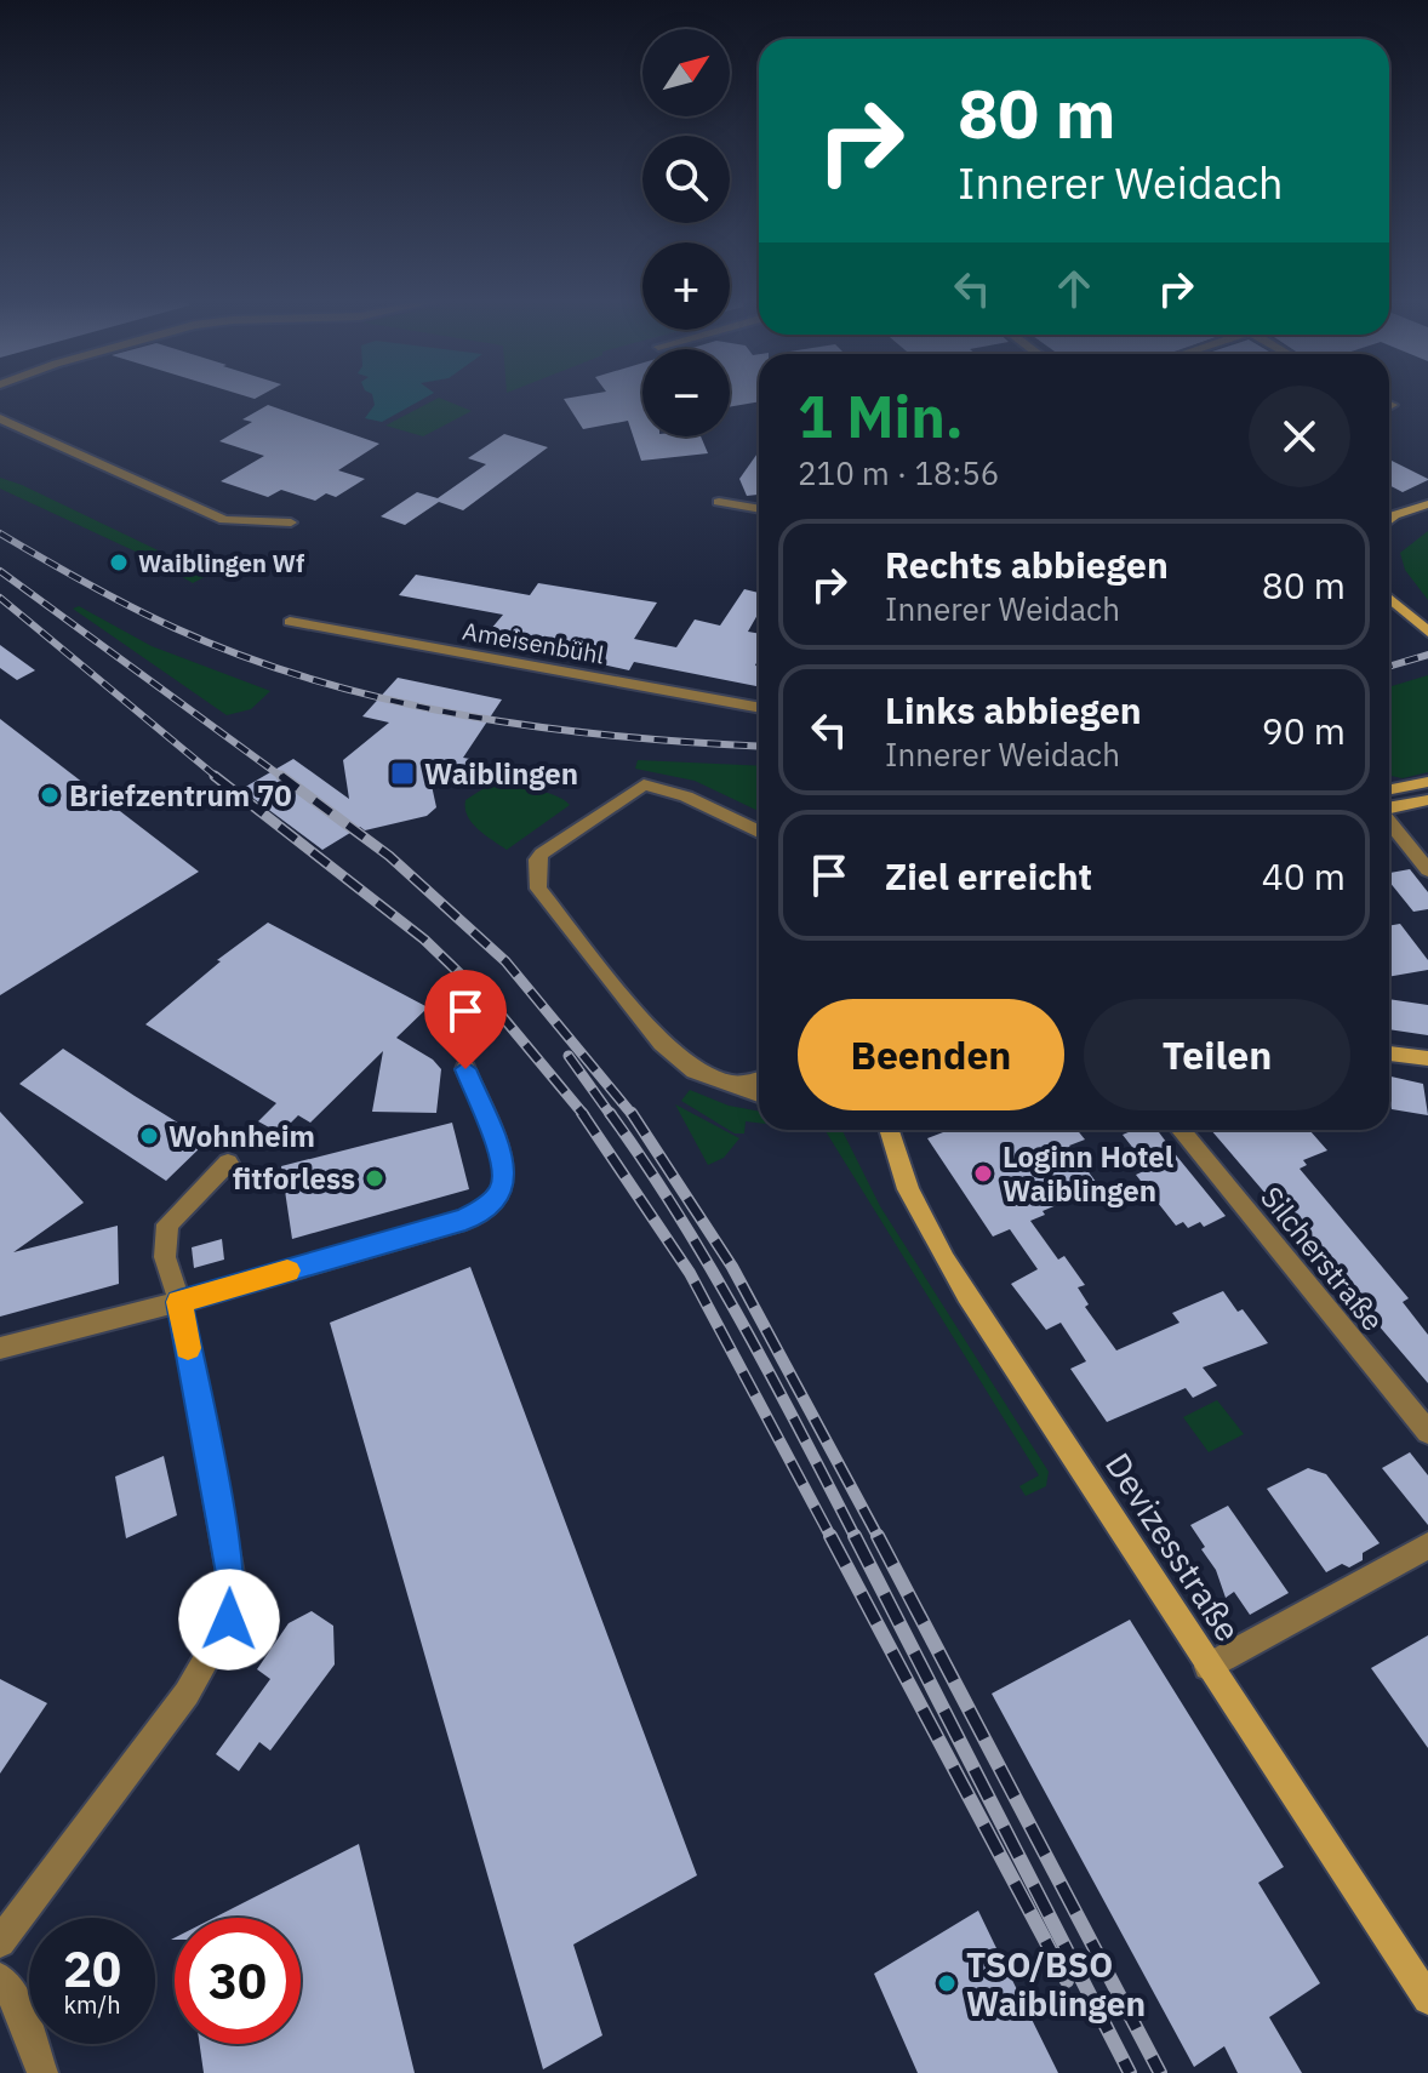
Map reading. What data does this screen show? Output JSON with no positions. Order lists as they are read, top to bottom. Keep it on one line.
{"streets":{"street":["Ameisenbühl","Silcherstraße","Devizesstraße"]},"places":{"other":["Waiblingen Wf","Briefzentrum 70","Wohnheim","Loginn Hotel Waiblingen","fitforless","TSO/BSO Waiblingen"],"transit":["Waiblingen"]},"north":"top right","page":{"map_buttons":["+","−"],"turn":["80 m","Innerer Weidach"],"heading":["1 Min.","210 m · 18:56"],"list":[{"name":"Rechts abbiegen","note":"Innerer Weidach","value":"80 m"},{"name":"Links abbiegen","note":"Innerer Weidach","value":"90 m"},{"name":"Ziel erreicht","value":"40 m"}],"buttons":["Beenden","Teilen"],"speed":"20 km/h","limit":"30"}}
